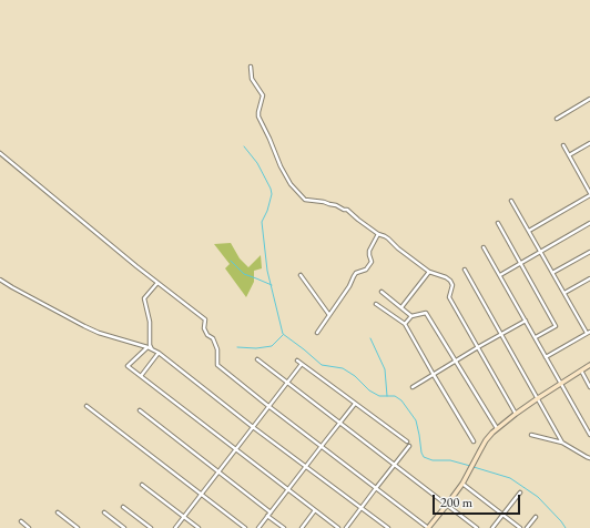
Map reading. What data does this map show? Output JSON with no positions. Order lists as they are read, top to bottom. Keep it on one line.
{"scale_bar":"200 m"}
